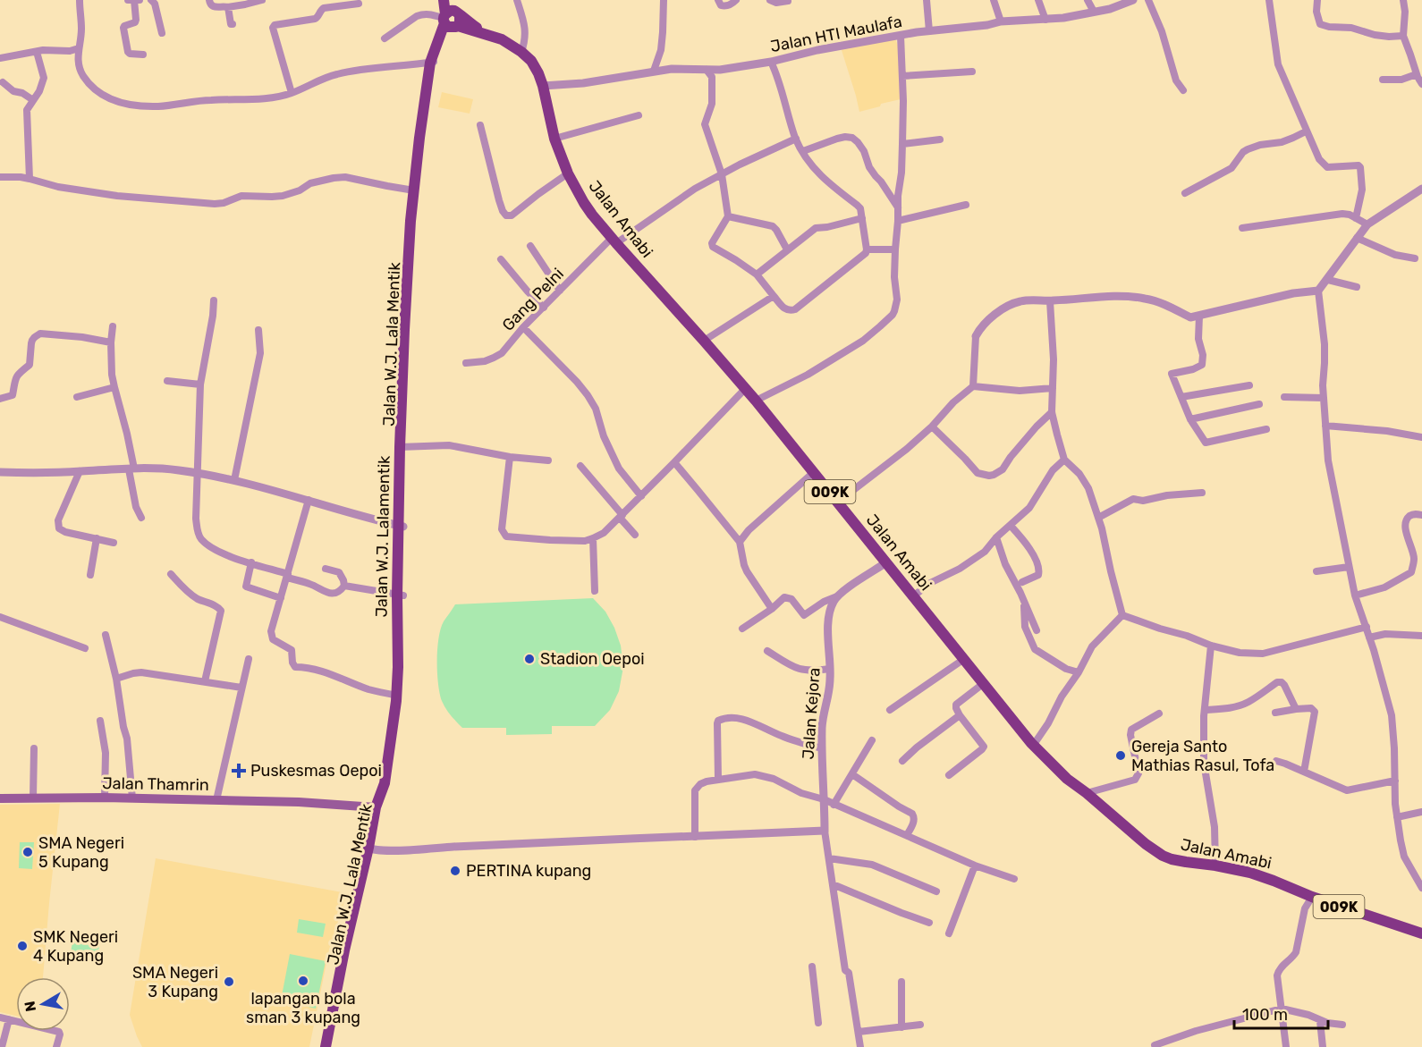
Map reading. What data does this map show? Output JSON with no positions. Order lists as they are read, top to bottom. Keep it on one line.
{"streets":{"main road":["Jalan Amabi","Jalan W.J. Lala Mentik","009K","Jalan W.J. Lalamentik","Jalan Thamrin"],"street":["Jalan HTI Maulafa","Gang Pelni","Jalan Kejora"]},"crossings":[["Jalan HTI Maulafa","Jalan Amabi"],["Jalan Amabi","Gang Pelni"],["Jalan Amabi","Jalan W.J. Lala Mentik"],["Jalan W.J. Lala Mentik","Jalan W.J. Lalamentik"],["Jalan W.J. Lala Mentik","Jalan Thamrin"]],"places":{"other":["Stadion Oepoi","Gereja Santo Mathias Rasul, Tofa","SMA Negeri 5 Kupang","PERTINA kupang","SMK Negeri 4 Kupang","lapangan bola sman 3 kupang","SMA Negeri 3 Kupang"],"health":["Puskesmas Oepoi"]},"scale_bar":"100 m","north":"left"}
